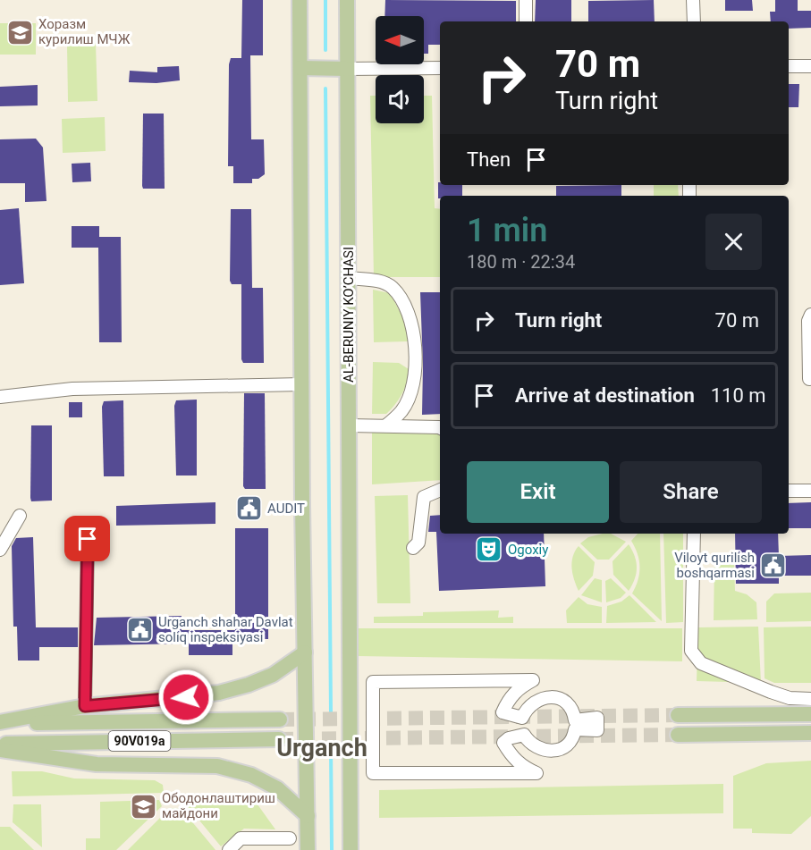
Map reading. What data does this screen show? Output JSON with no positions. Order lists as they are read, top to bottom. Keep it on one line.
{"streets":{"main road":["AL-BERUNIY KO’CHASI","90V019a"]},"districts":["Urganch"],"places":{"school or university":["Хоразм курилиш МЧЖ","Ободонлаштириш майдони"],"public building":["AUDIT","Viloyt qurilish boshqarmasi","Urganch shahar Davlat soliq inspeksiyasi"],"theatre":["Ogoxiy"]},"north":"left","page":{"turn":["70 m","Turn right"],"then":"Then","heading":["1 min","180 m · 22:34"],"list":[{"name":"Turn right","value":"70 m"},{"name":"Arrive at destination","value":"110 m"}],"buttons":["Exit","Share"]}}
